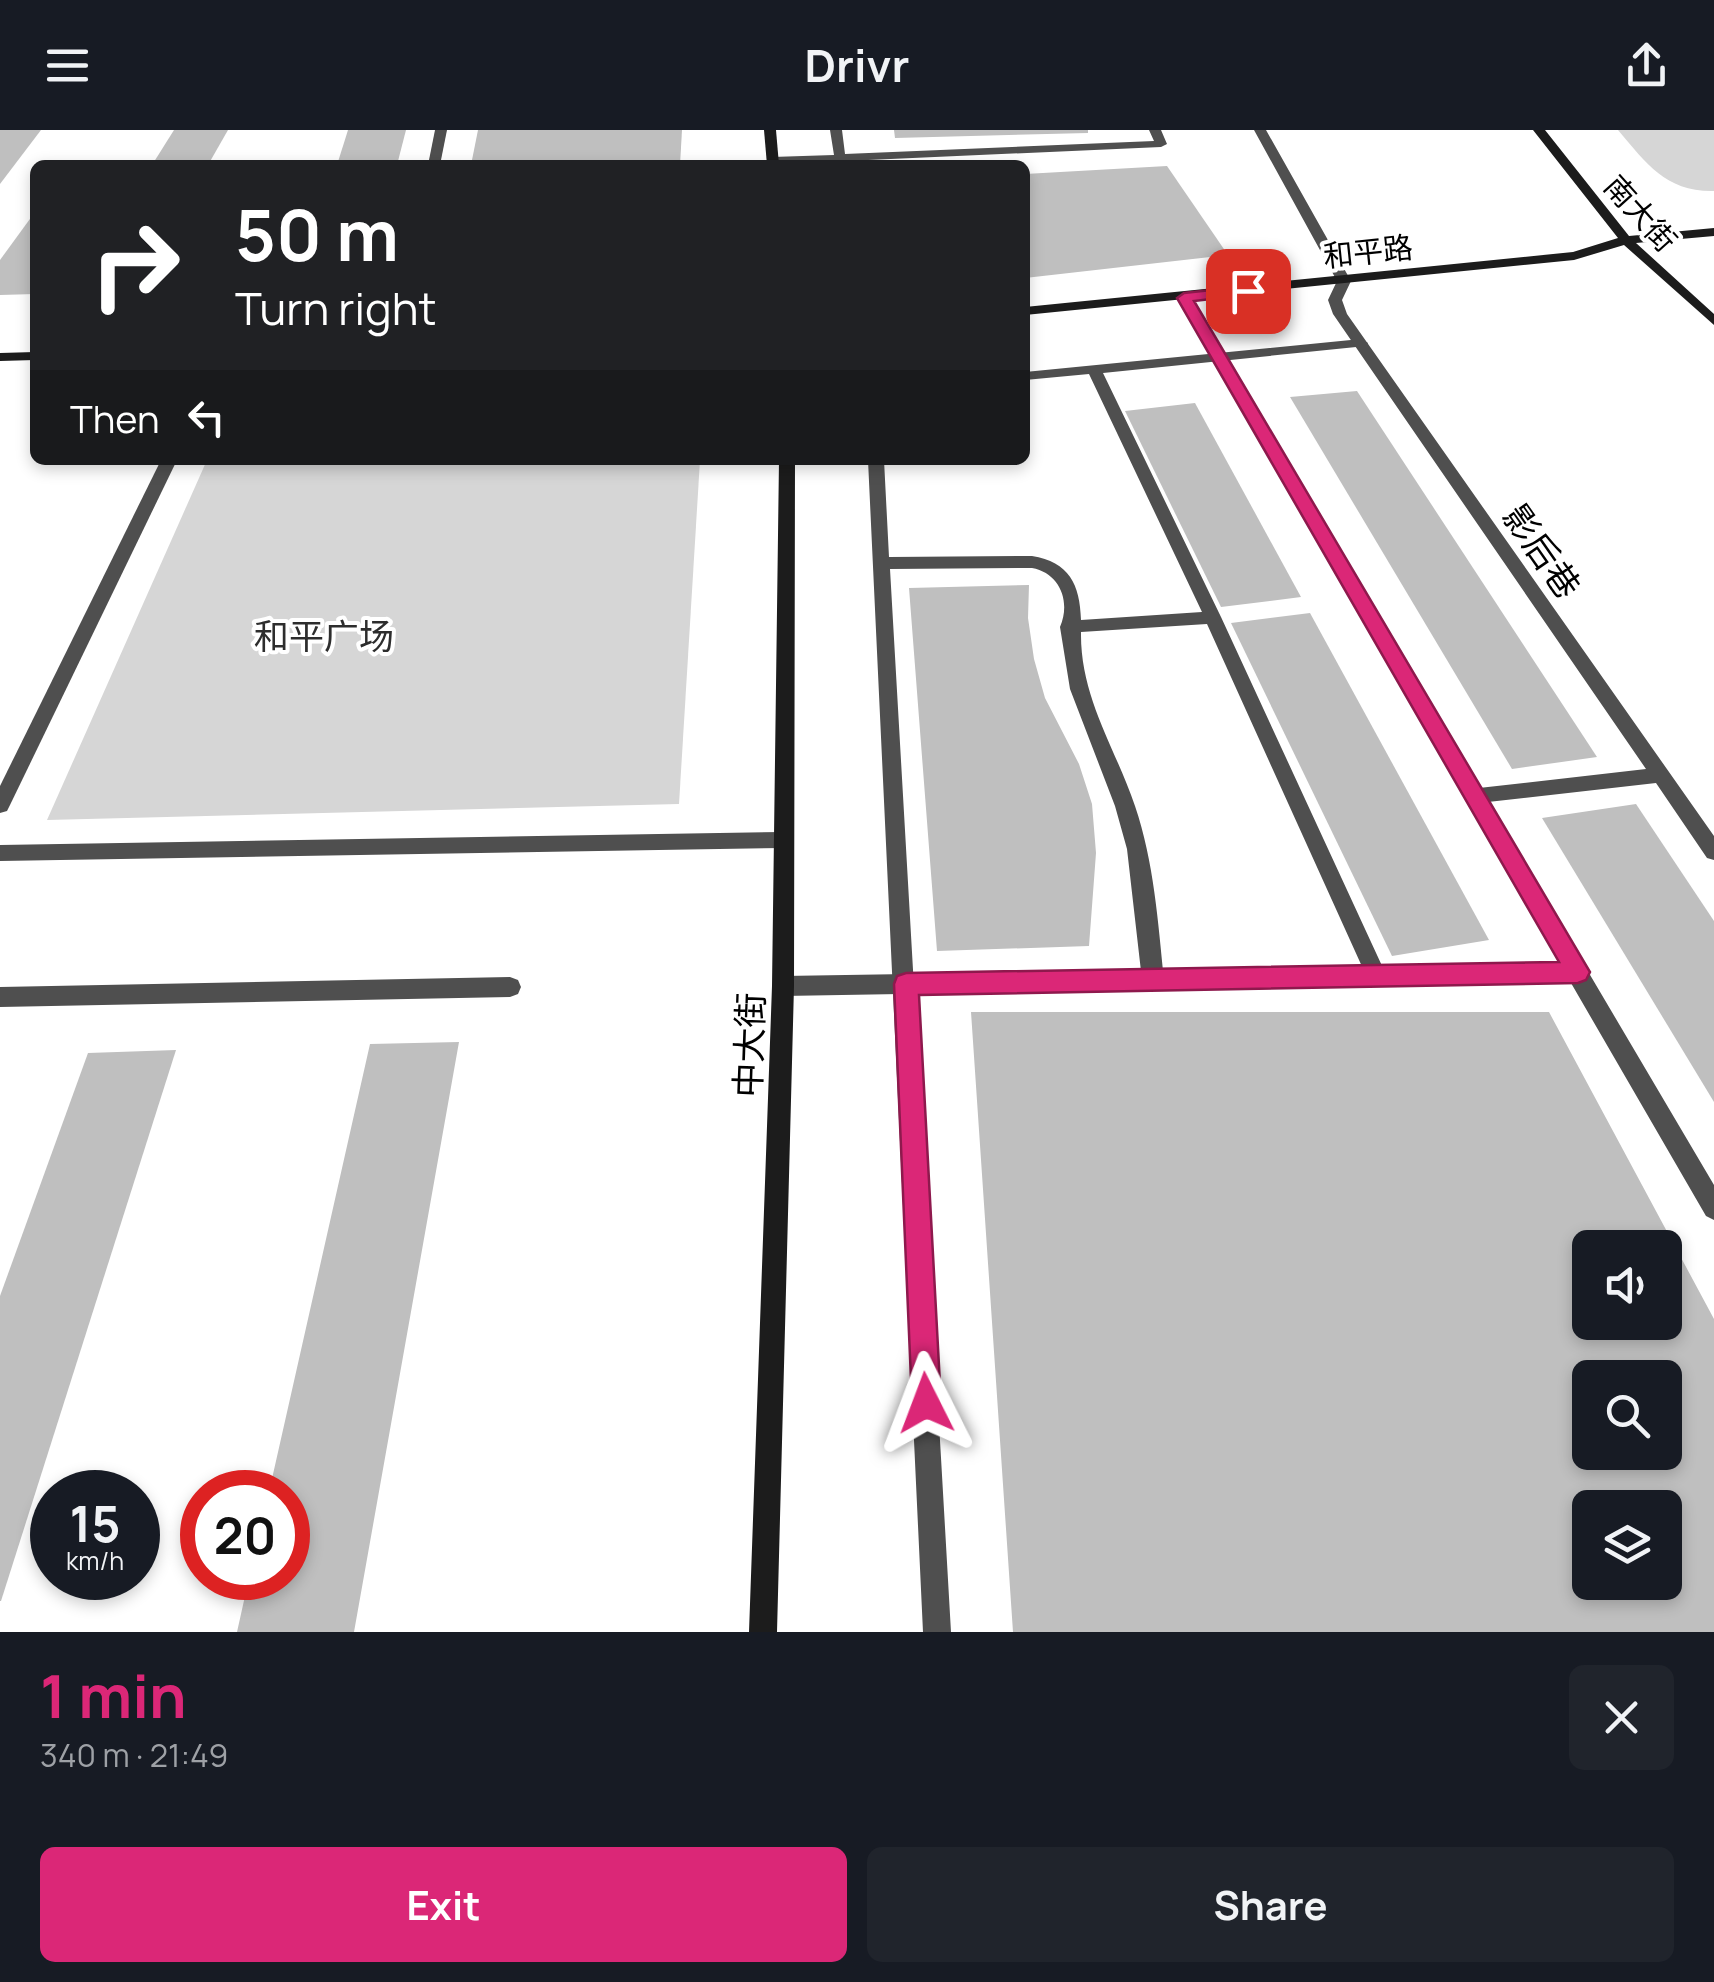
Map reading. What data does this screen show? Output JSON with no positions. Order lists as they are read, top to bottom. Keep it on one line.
{"streets":{"main road":["南大街","和平路","中大街"],"street":["影后巷"]},"crossings":[["南大街","和平路"],["和平路","影后巷"]],"parks":["和平广场"],"page":{"header":"Drivr","turn":["50 m","Turn right"],"then":"Then","speed":"15 km/h","limit":"20","heading":["1 min","340 m · 21:49"],"buttons":["Exit","Share"]}}
